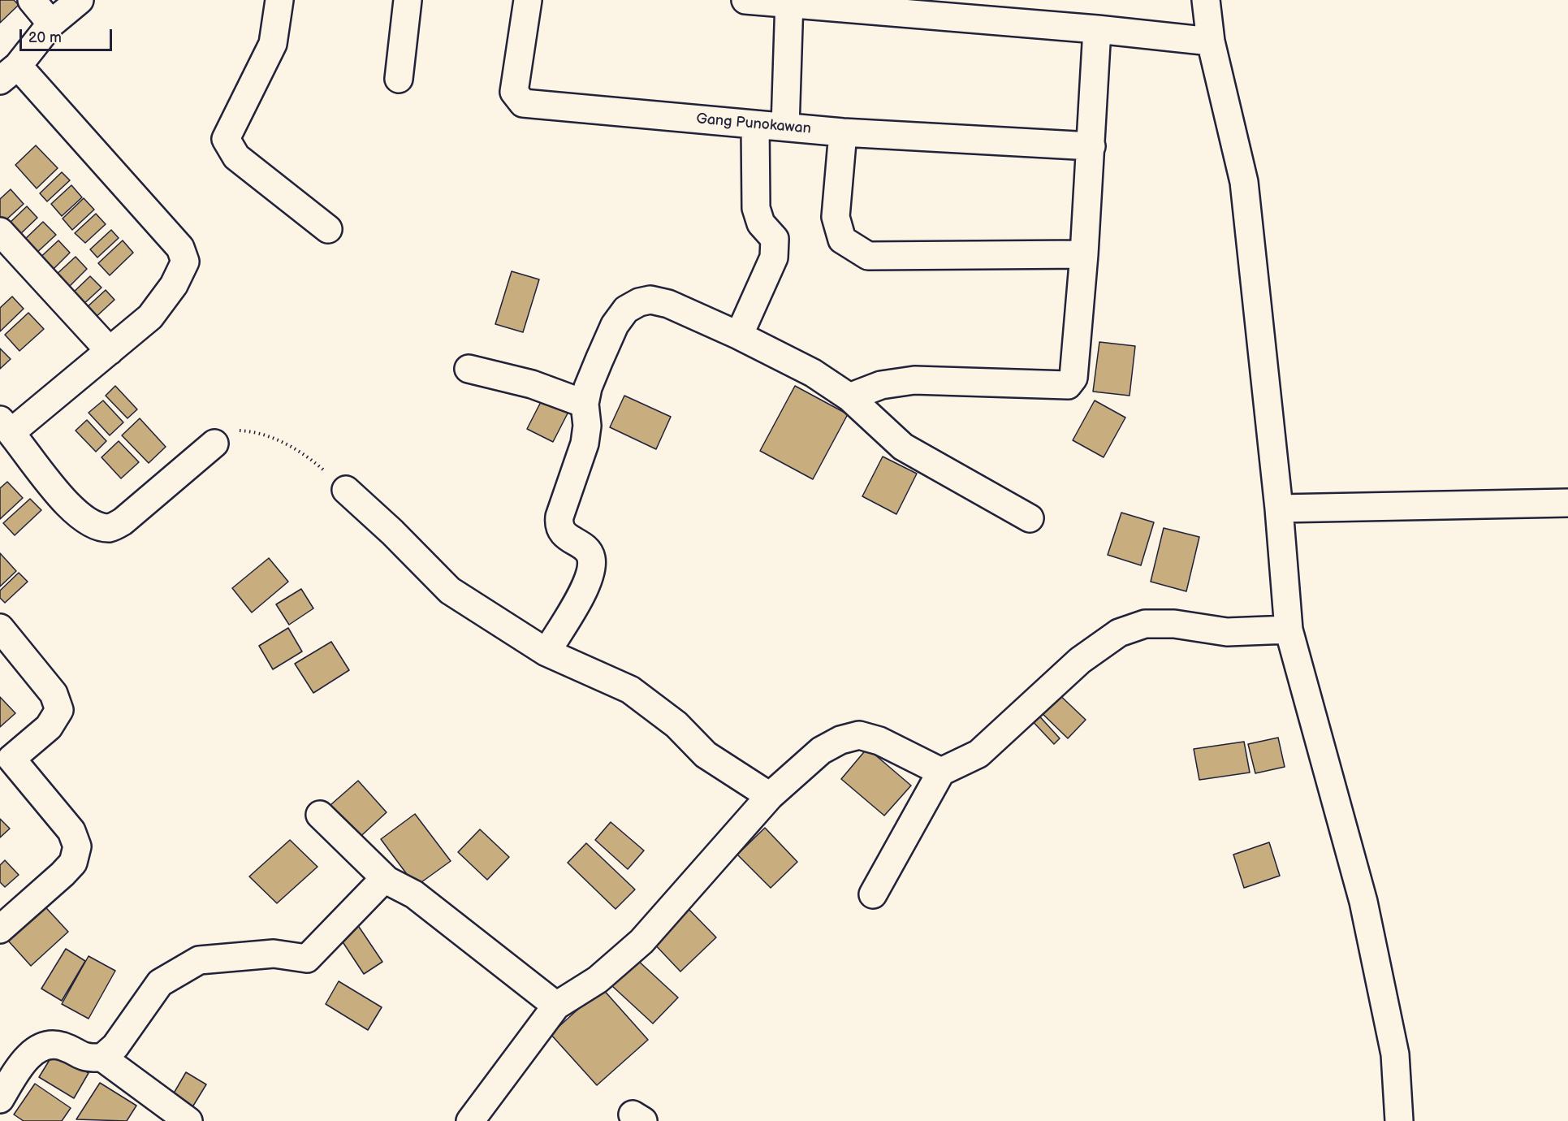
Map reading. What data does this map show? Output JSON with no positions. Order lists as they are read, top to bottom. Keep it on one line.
{"streets":{"street":["Gang Punokawan"]},"scale_bar":"20 m"}
